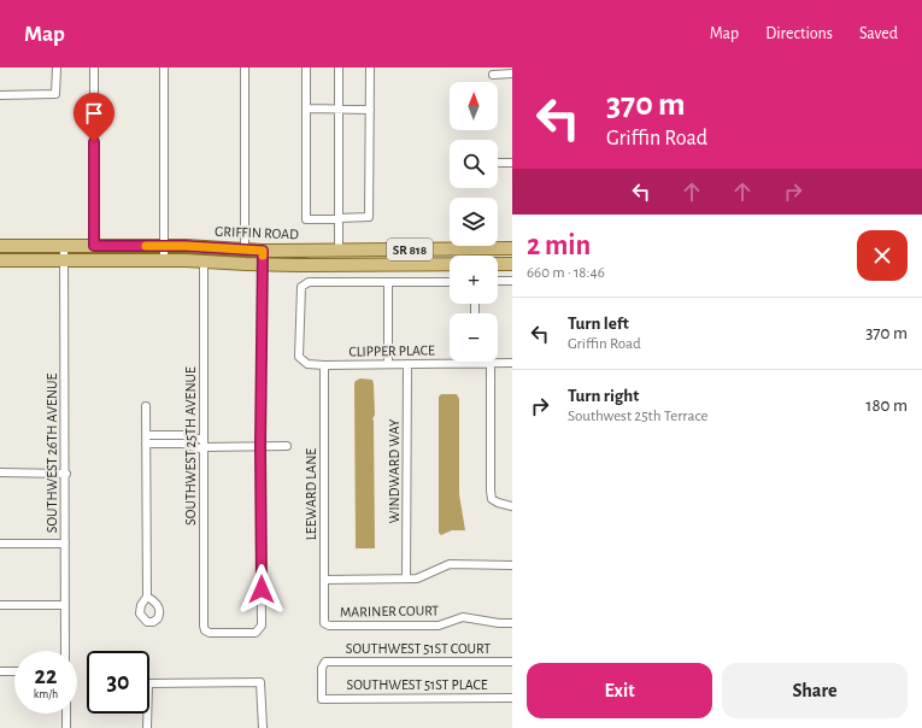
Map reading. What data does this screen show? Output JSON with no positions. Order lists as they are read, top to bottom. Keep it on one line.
{"streets":{"main road":["GRIFFIN ROAD","SR 818"],"street":["CLIPPER PLACE","SOUTHWEST 25TH AVENUE","SOUTHWEST 26TH AVENUE","WINDWARD WAY","LEEWARD LANE","MARINER COURT","SOUTHWEST 51ST COURT","SOUTHWEST 51ST PLACE"]},"crossings":[["GRIFFIN ROAD","SOUTHWEST 26TH AVENUE"],["SR 818","SOUTHWEST 25TH AVENUE"],["SR 818","SOUTHWEST 26TH AVENUE"],["CLIPPER PLACE","WINDWARD WAY"],["CLIPPER PLACE","LEEWARD LANE"],["LEEWARD LANE","MARINER COURT"],["SOUTHWEST 51ST COURT","SOUTHWEST 51ST PLACE"]],"north":"top","page":{"header":"Map","nav":["Map","Directions","Saved"],"turn":["370 m","Griffin Road"],"map_buttons":["+","−"],"heading":["2 min","660 m · 18:46"],"list":[{"name":"Turn left","note":"Griffin Road","value":"370 m"},{"name":"Turn right","note":"Southwest 25th Terrace","value":"180 m"}],"speed":"22 km/h","limit":"30","buttons":["Exit","Share"]}}
